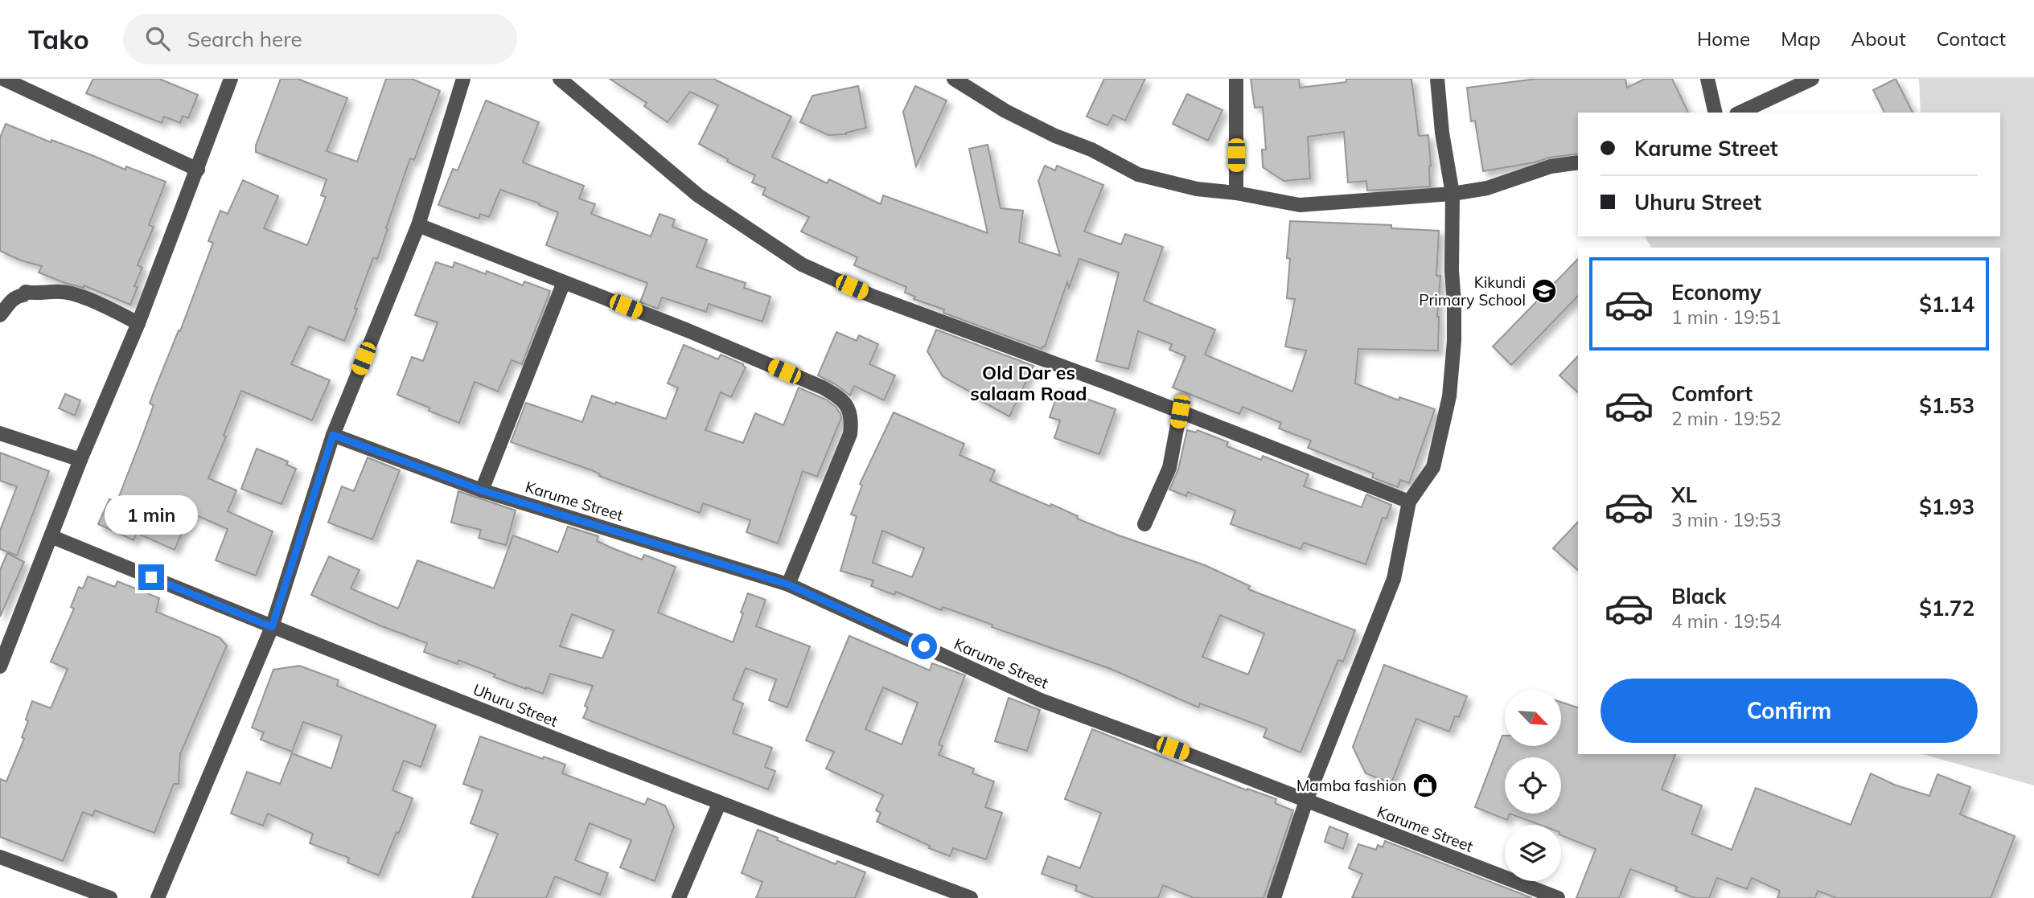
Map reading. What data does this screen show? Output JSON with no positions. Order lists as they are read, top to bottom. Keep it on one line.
{"streets":{"street":["Karume Street","Uhuru Street"]},"districts":["Old Dar es salaam Road"],"places":{"school or university":["Kikundi Primary School"],"shop":["Mamba fashion"]},"north":"bottom right","page":{"header":"Tako","search":"Search here","nav":["Home","Map","About","Contact"],"banner":["Karume Street","Uhuru Street"],"list":[{"name":"Economy","note":"1 min · 19:51","value":"$1.14"},{"name":"Comfort","note":"2 min · 19:52","value":"$1.53"},{"name":"XL","note":"3 min · 19:53","value":"$1.93"},{"name":"Black","note":"4 min · 19:54","value":"$1.72"}],"bubble":"1 min","buttons":"Confirm"}}
